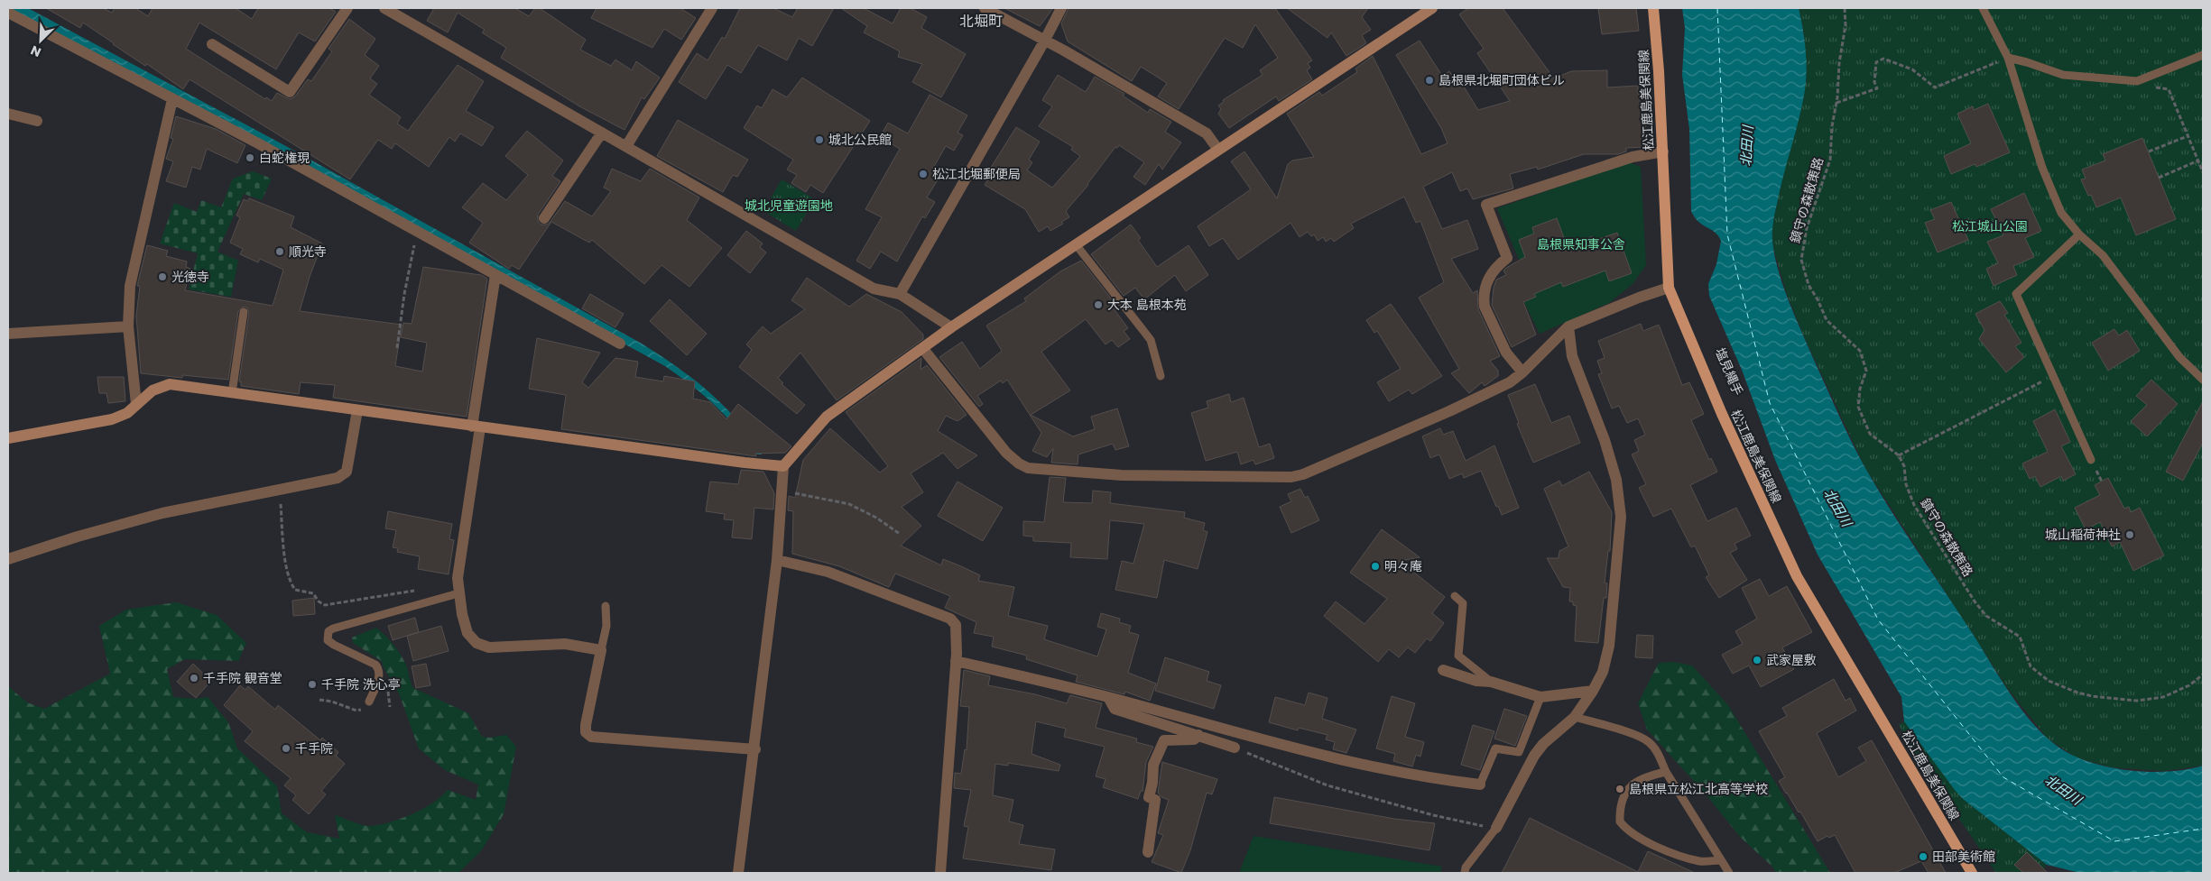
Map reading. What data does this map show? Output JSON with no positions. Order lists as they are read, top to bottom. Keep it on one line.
{"streets":{"main road":["松江鹿島美保関線"],"path":["鎮守の森散策路"]},"districts":["北堀町"],"water":["北田川"],"parks":["城北児童遊園地","松江城山公園","島根県知事公舎"],"places":["島根県北堀町団体ビル","城北公民館","白蛇権現","松江北堀郵便局","順光寺","光徳寺","大本 島根本苑","城山稲荷神社","明々庵","武家屋敷","千手院 観音堂","千手院 洗心亭","千手院","島根県立松江北高等学校","田部美術館"],"north":"bottom left"}
